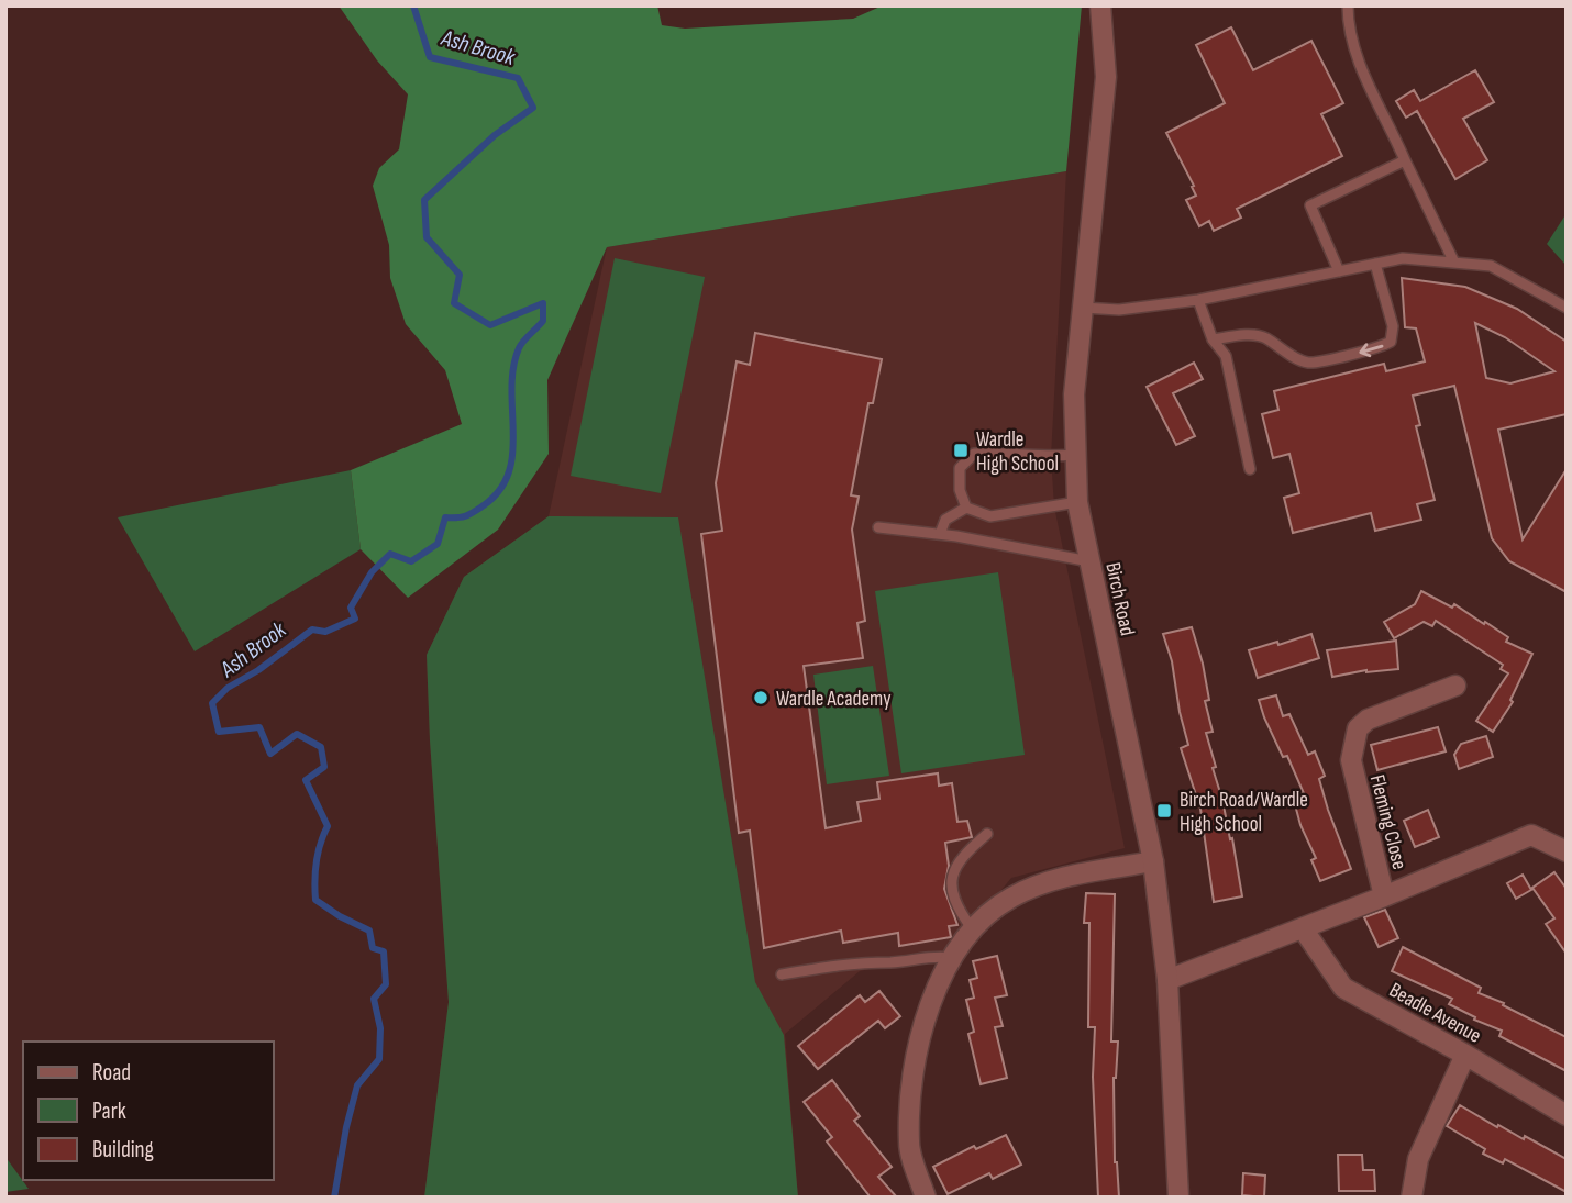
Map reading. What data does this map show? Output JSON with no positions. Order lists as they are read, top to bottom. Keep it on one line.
{"streets":{"street":["Birch Road","Fleming Close","Beadle Avenue"]},"water":["Ash Brook"],"places":{"transit":["Wardle High School","Birch Road/Wardle High School"],"other":["Wardle Academy"]},"legend":["Road","Park","Building"]}
